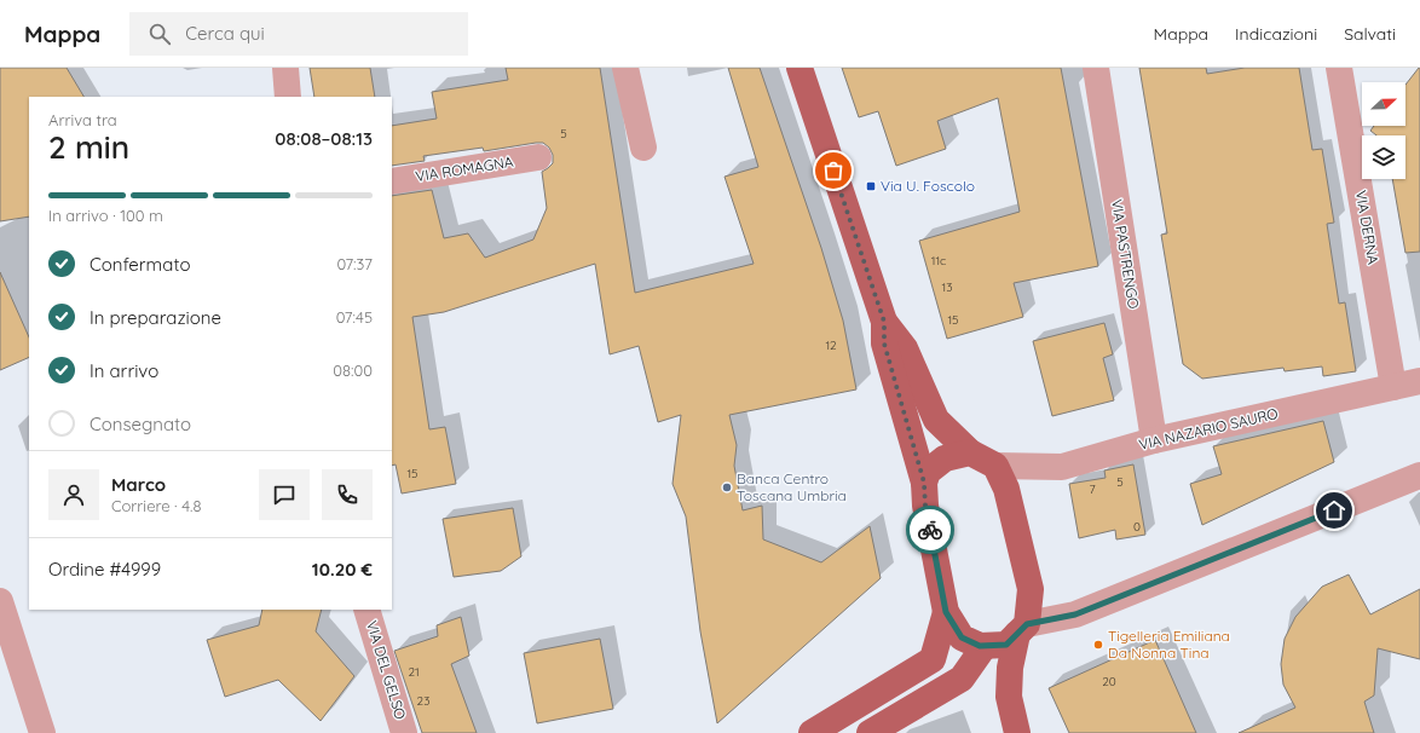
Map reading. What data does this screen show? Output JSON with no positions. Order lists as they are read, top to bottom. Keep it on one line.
{"streets":{"street":["VIA ROMAGNA","VIA DERNA","VIA PASTRENGO","VIA NAZARIO SAURO","VIA DEL GELSO"]},"crossings":[["VIA DERNA","VIA NAZARIO SAURO"],["VIA PASTRENGO","VIA NAZARIO SAURO"]],"places":{"transit":["Via U. Foscolo"],"other":["Banca Centro Toscana Umbria","Tigelleria Emiliana Da Nonna Tina"]},"house_numbers":["5","11c","13","15","12","15","5","7","0","21","20","23"],"north":"right","page":{"header":"Mappa","search":"Cerca qui","nav":["Mappa","Indicazioni","Salvati"],"heading":["2 min","Arriva tra","08:08–08:13"],"panel":["Marco","Corriere · 4.8","Ordine #4999","10.20 €"],"bar":"In arrivo · 100 m","list":[["Confermato","07:37"],["In preparazione","07:45"],["In arrivo","08:00"],"Consegnato"]}}
